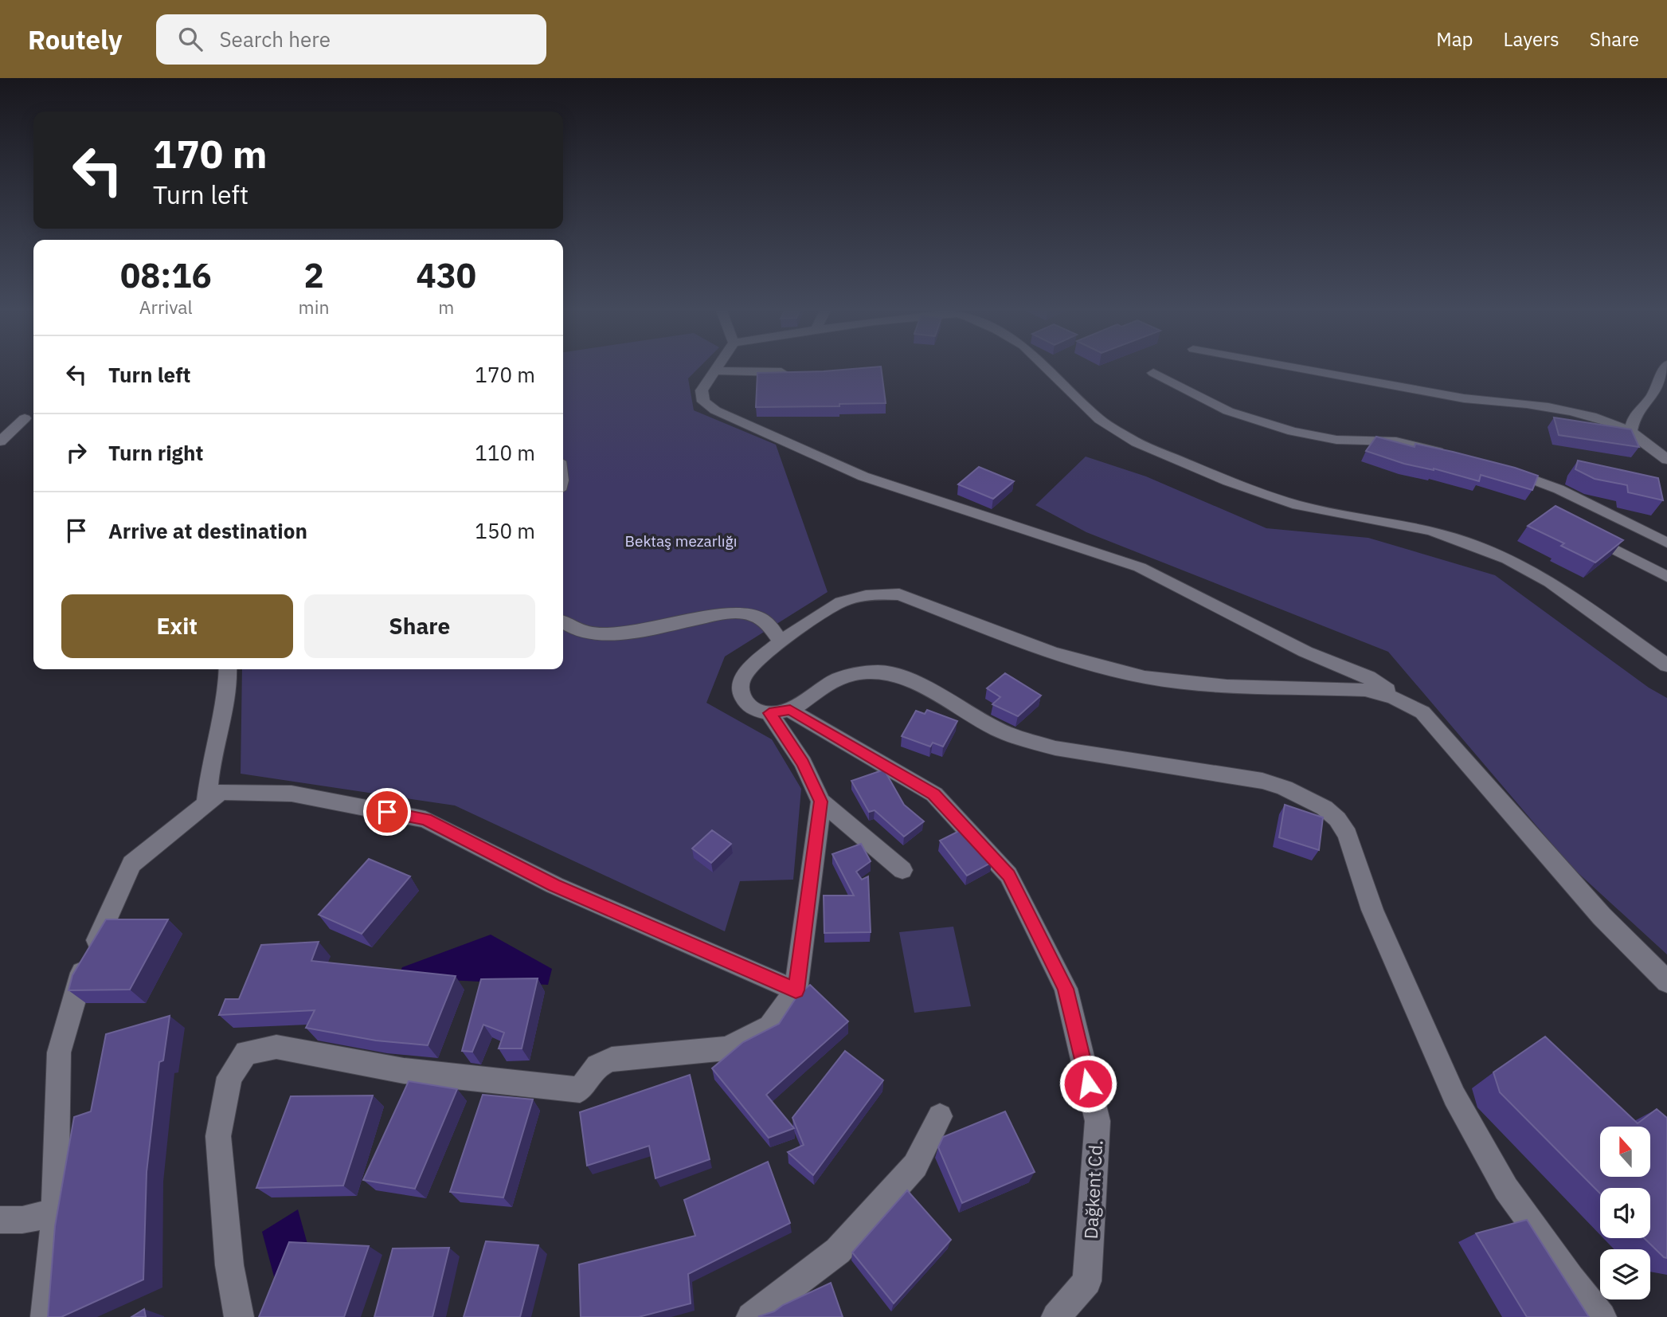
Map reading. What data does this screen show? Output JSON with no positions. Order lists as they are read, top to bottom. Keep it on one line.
{"streets":{"street":["Dağkent Cd."]},"parks":["Bektaş mezarlığı"],"north":"top","page":{"header":"Routely","search":"Search here","nav":["Map","Layers","Share"],"turn":["170 m","Turn left"],"eta":["08:16","Arrival","2","min","430","m"],"list":[{"name":"Turn left","value":"170 m"},{"name":"Turn right","value":"110 m"},{"name":"Arrive at destination","value":"150 m"}],"buttons":["Exit","Share"]}}
